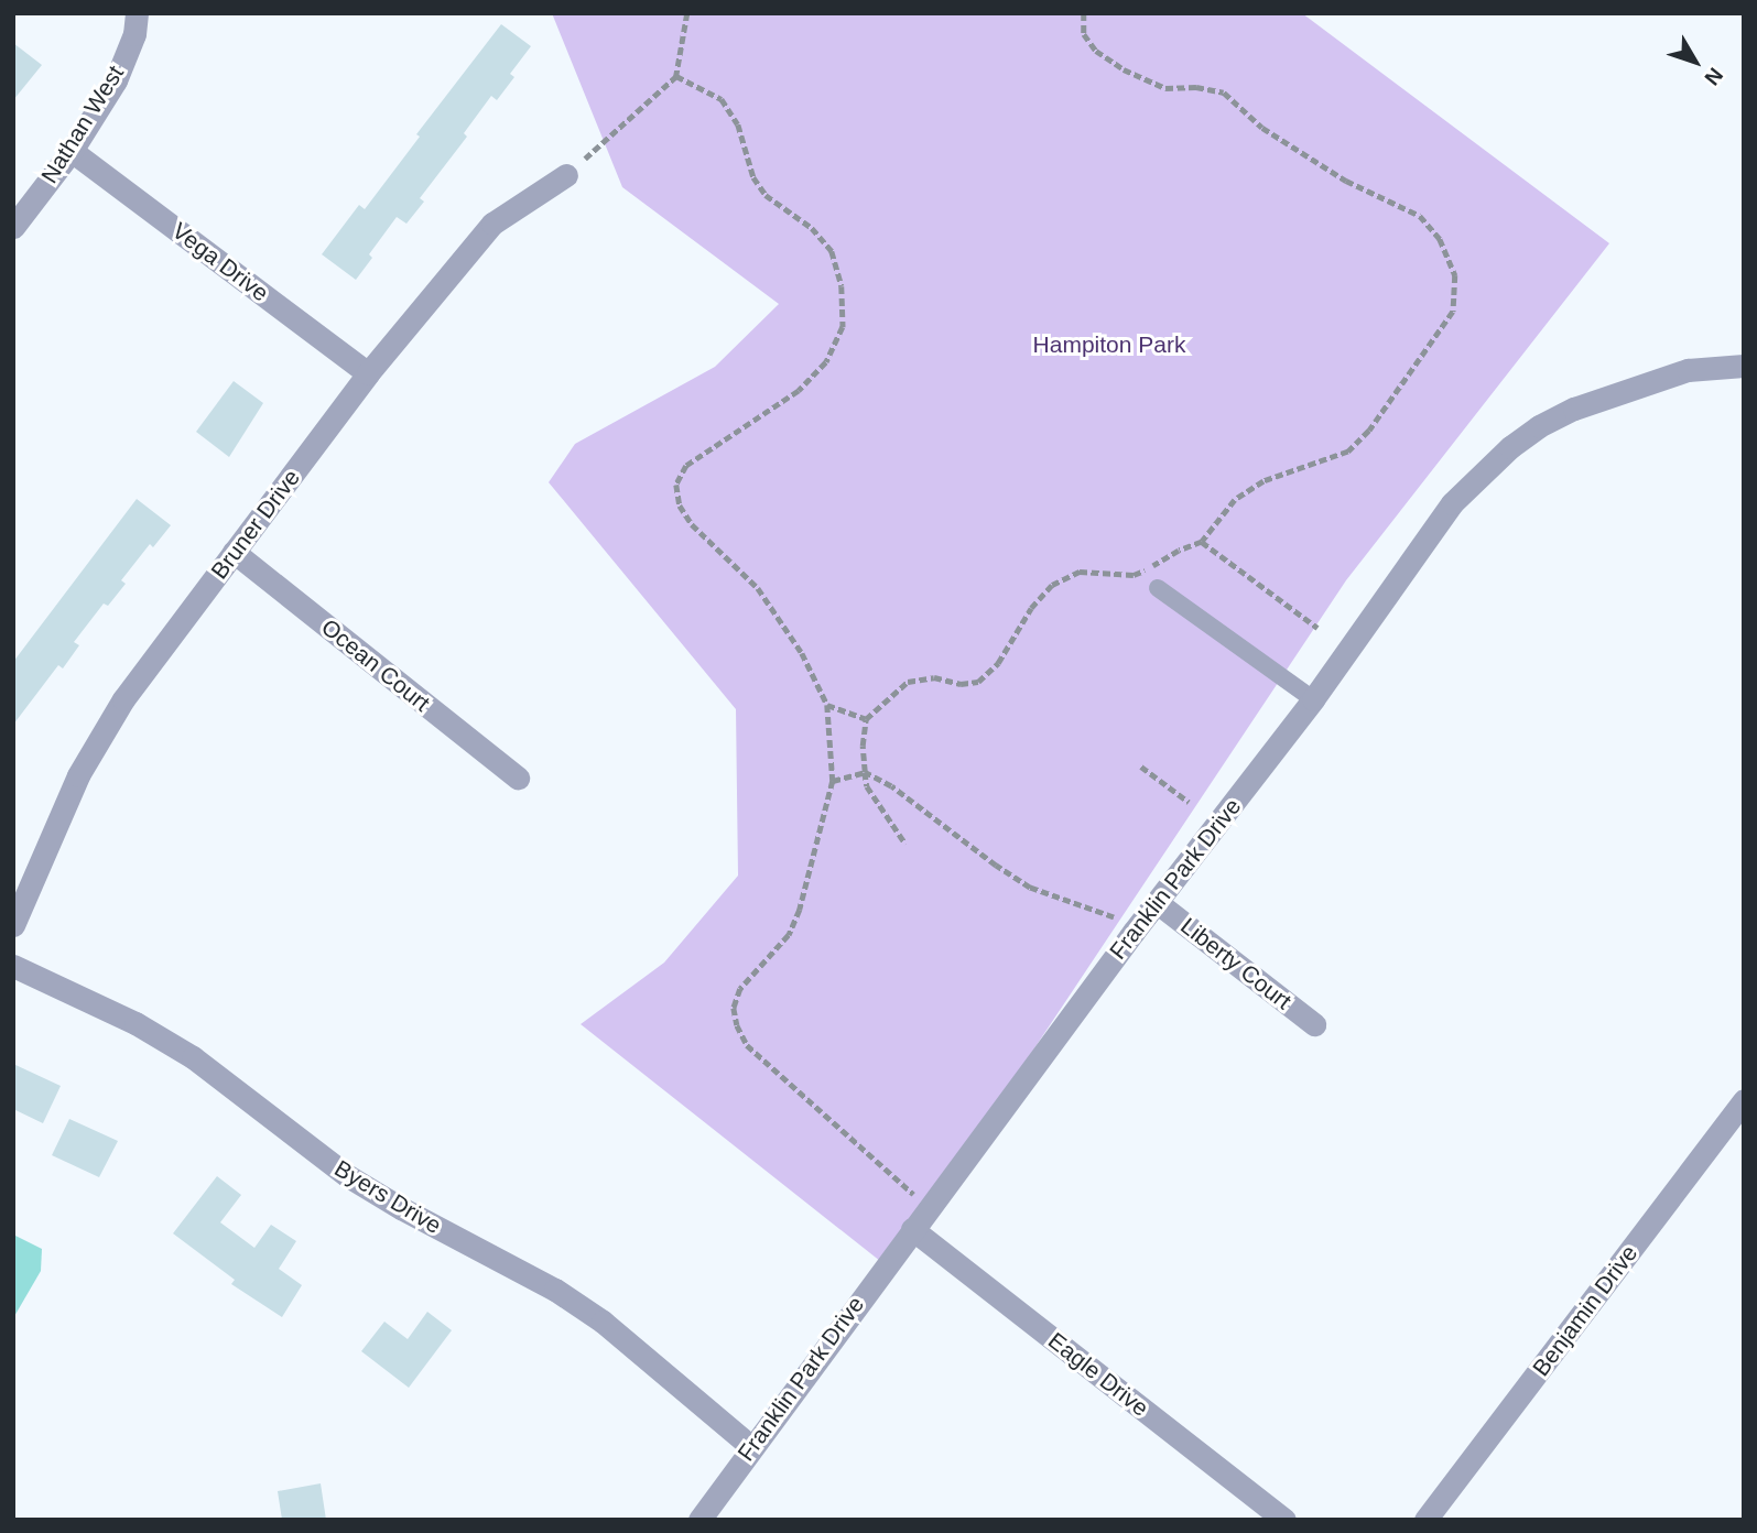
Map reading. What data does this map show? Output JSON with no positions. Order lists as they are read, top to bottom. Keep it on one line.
{"streets":{"street":["Nathan West","Vega Drive","Bruner Drive","Ocean Court","Franklin Park Drive","Liberty Court","Byers Drive","Benjamin Drive","Eagle Drive"]},"crossings":[["Nathan West","Vega Drive"],["Vega Drive","Bruner Drive"],["Bruner Drive","Ocean Court"],["Franklin Park Drive","Liberty Court"],["Franklin Park Drive","Byers Drive"],["Franklin Park Drive","Eagle Drive"]],"parks":["Hampiton Park"],"north":"bottom right"}
